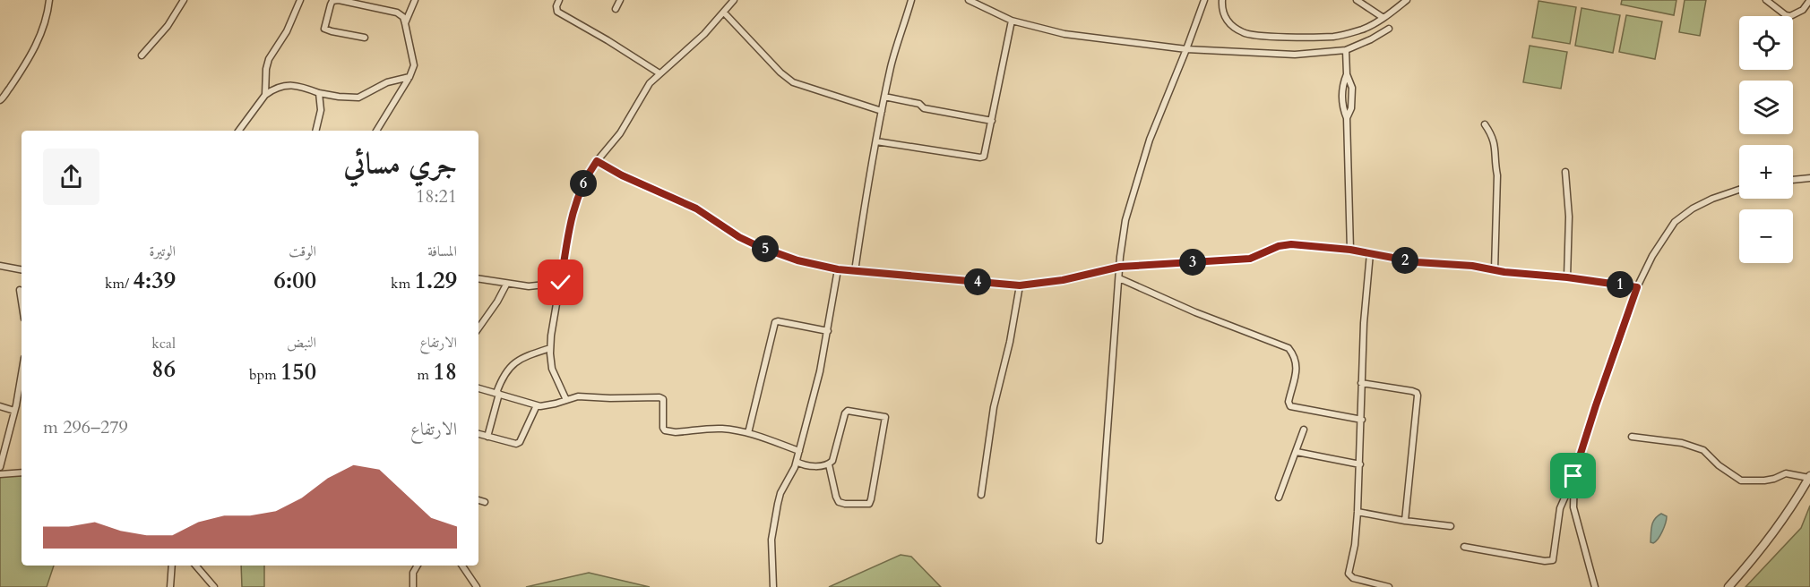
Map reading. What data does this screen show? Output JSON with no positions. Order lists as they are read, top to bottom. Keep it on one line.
{"page":{"map_buttons":["+","−"],"heading":["جري مسائي","18:21"],"pins":["6","5","2","3","4","1"],"stats":[["المسافة","1.29 km"],["الوقت","6:00"],["الوتيرة","4:39 /km"],["الارتفاع","18 m"],["النبض","150 bpm"],["kcal","86"]],"chart":["الارتفاع","279–296 m"]}}
